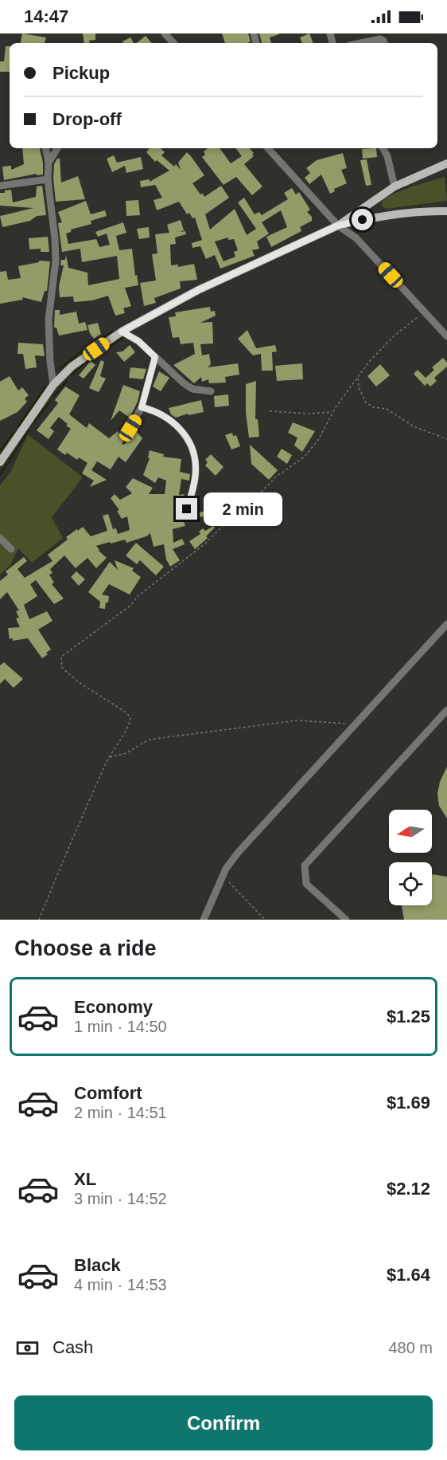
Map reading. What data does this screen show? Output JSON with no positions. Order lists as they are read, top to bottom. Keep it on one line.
{"north":"left","page":{"status":"14:47","banner":["Pickup","Drop-off"],"bubble":"2 min","heading":"Choose a ride","list":[{"name":"Economy","note":"1 min · 14:50","value":"$1.25"},{"name":"Comfort","note":"2 min · 14:51","value":"$1.69"},{"name":"XL","note":"3 min · 14:52","value":"$2.12"},{"name":"Black","note":"4 min · 14:53","value":"$1.64"}],"pay":["Cash","480 m"],"buttons":"Confirm"}}
